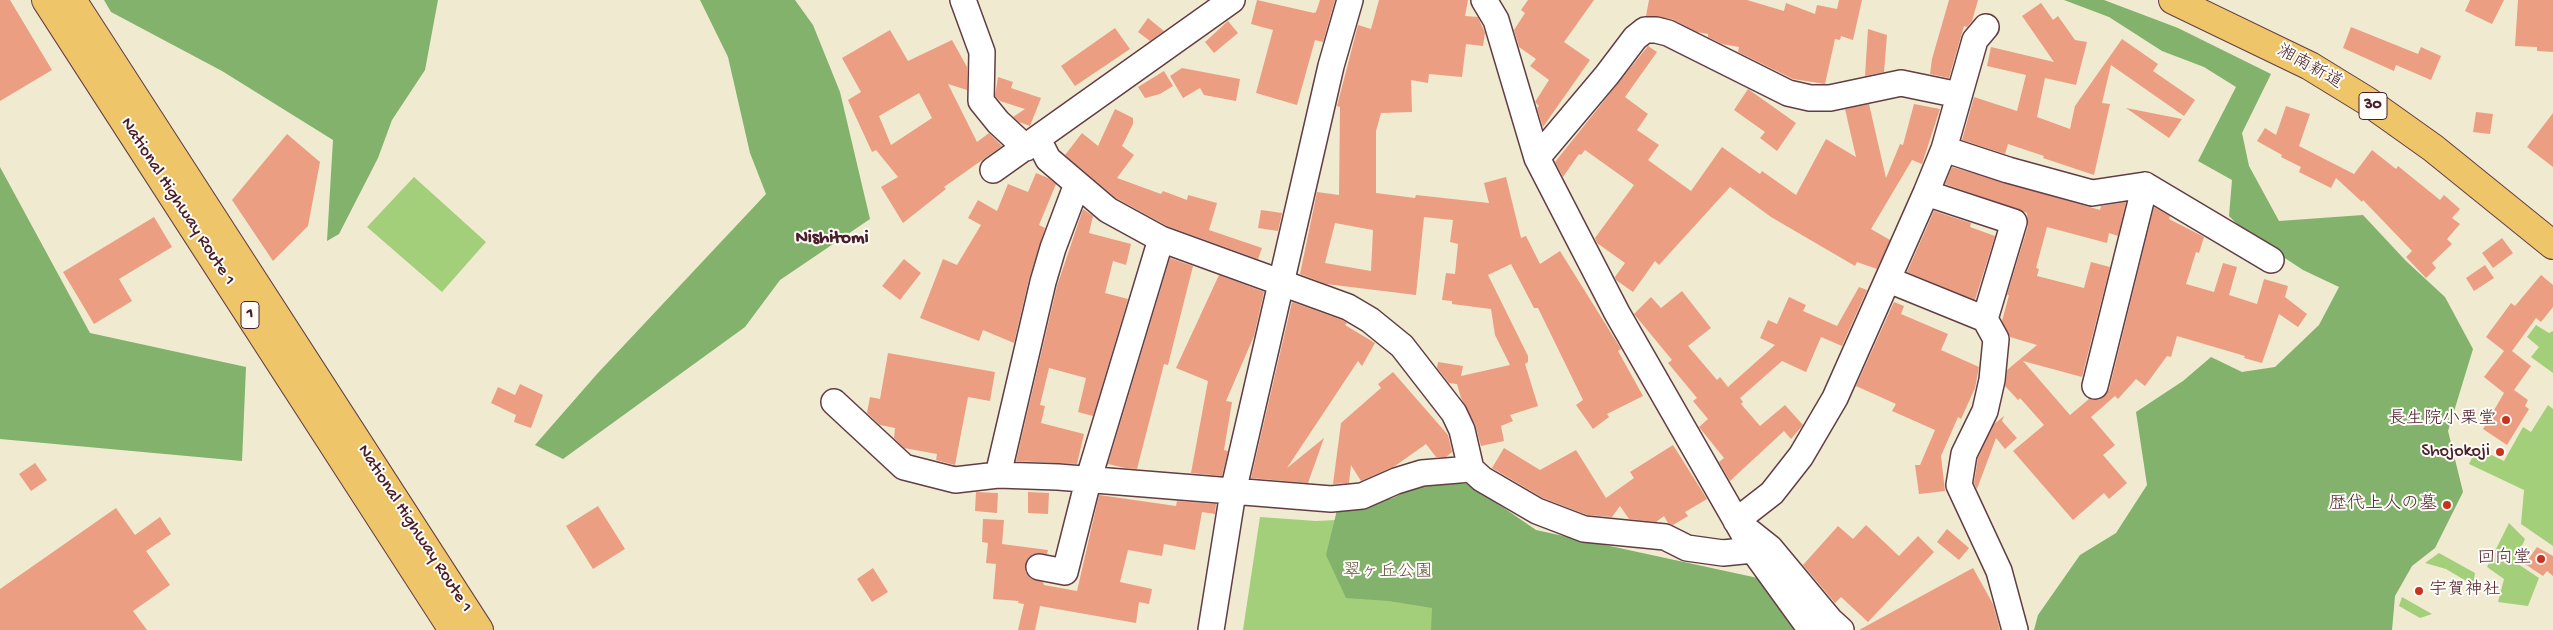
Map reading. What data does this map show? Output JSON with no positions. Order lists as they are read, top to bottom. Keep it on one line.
{"streets":{"main road":["湘南新道","30","National Highway Route 1","1"]},"districts":["Nishitomi"],"parks":["翠ヶ丘公園"],"places":["長生院小栗堂","Shojokoji","歴代上人の墓","回向堂","宇賀神社"]}
